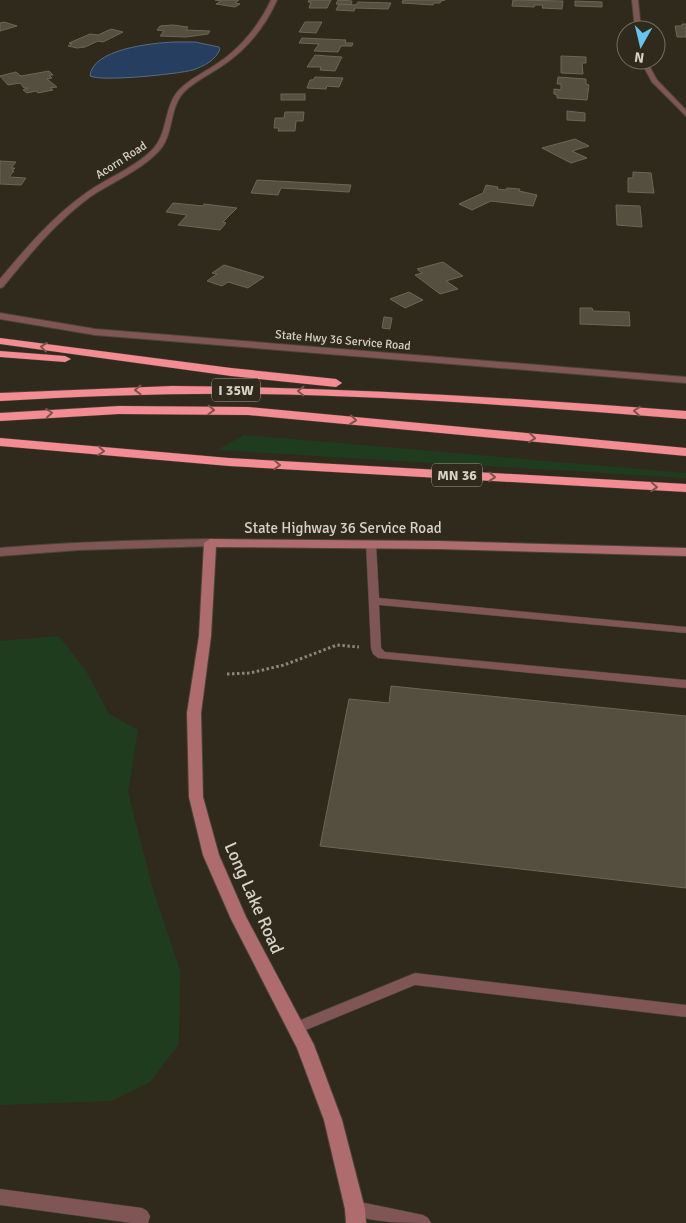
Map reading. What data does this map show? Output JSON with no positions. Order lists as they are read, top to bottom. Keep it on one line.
{"streets":{"highway":["I 35W","MN 36"],"street":["Acorn Road","State Hwy 36 Service Road","State Highway 36 Service Road","Long Lake Road"]},"crossings":[["State Highway 36 Service Road","Long Lake Road"]],"north":"bottom"}
